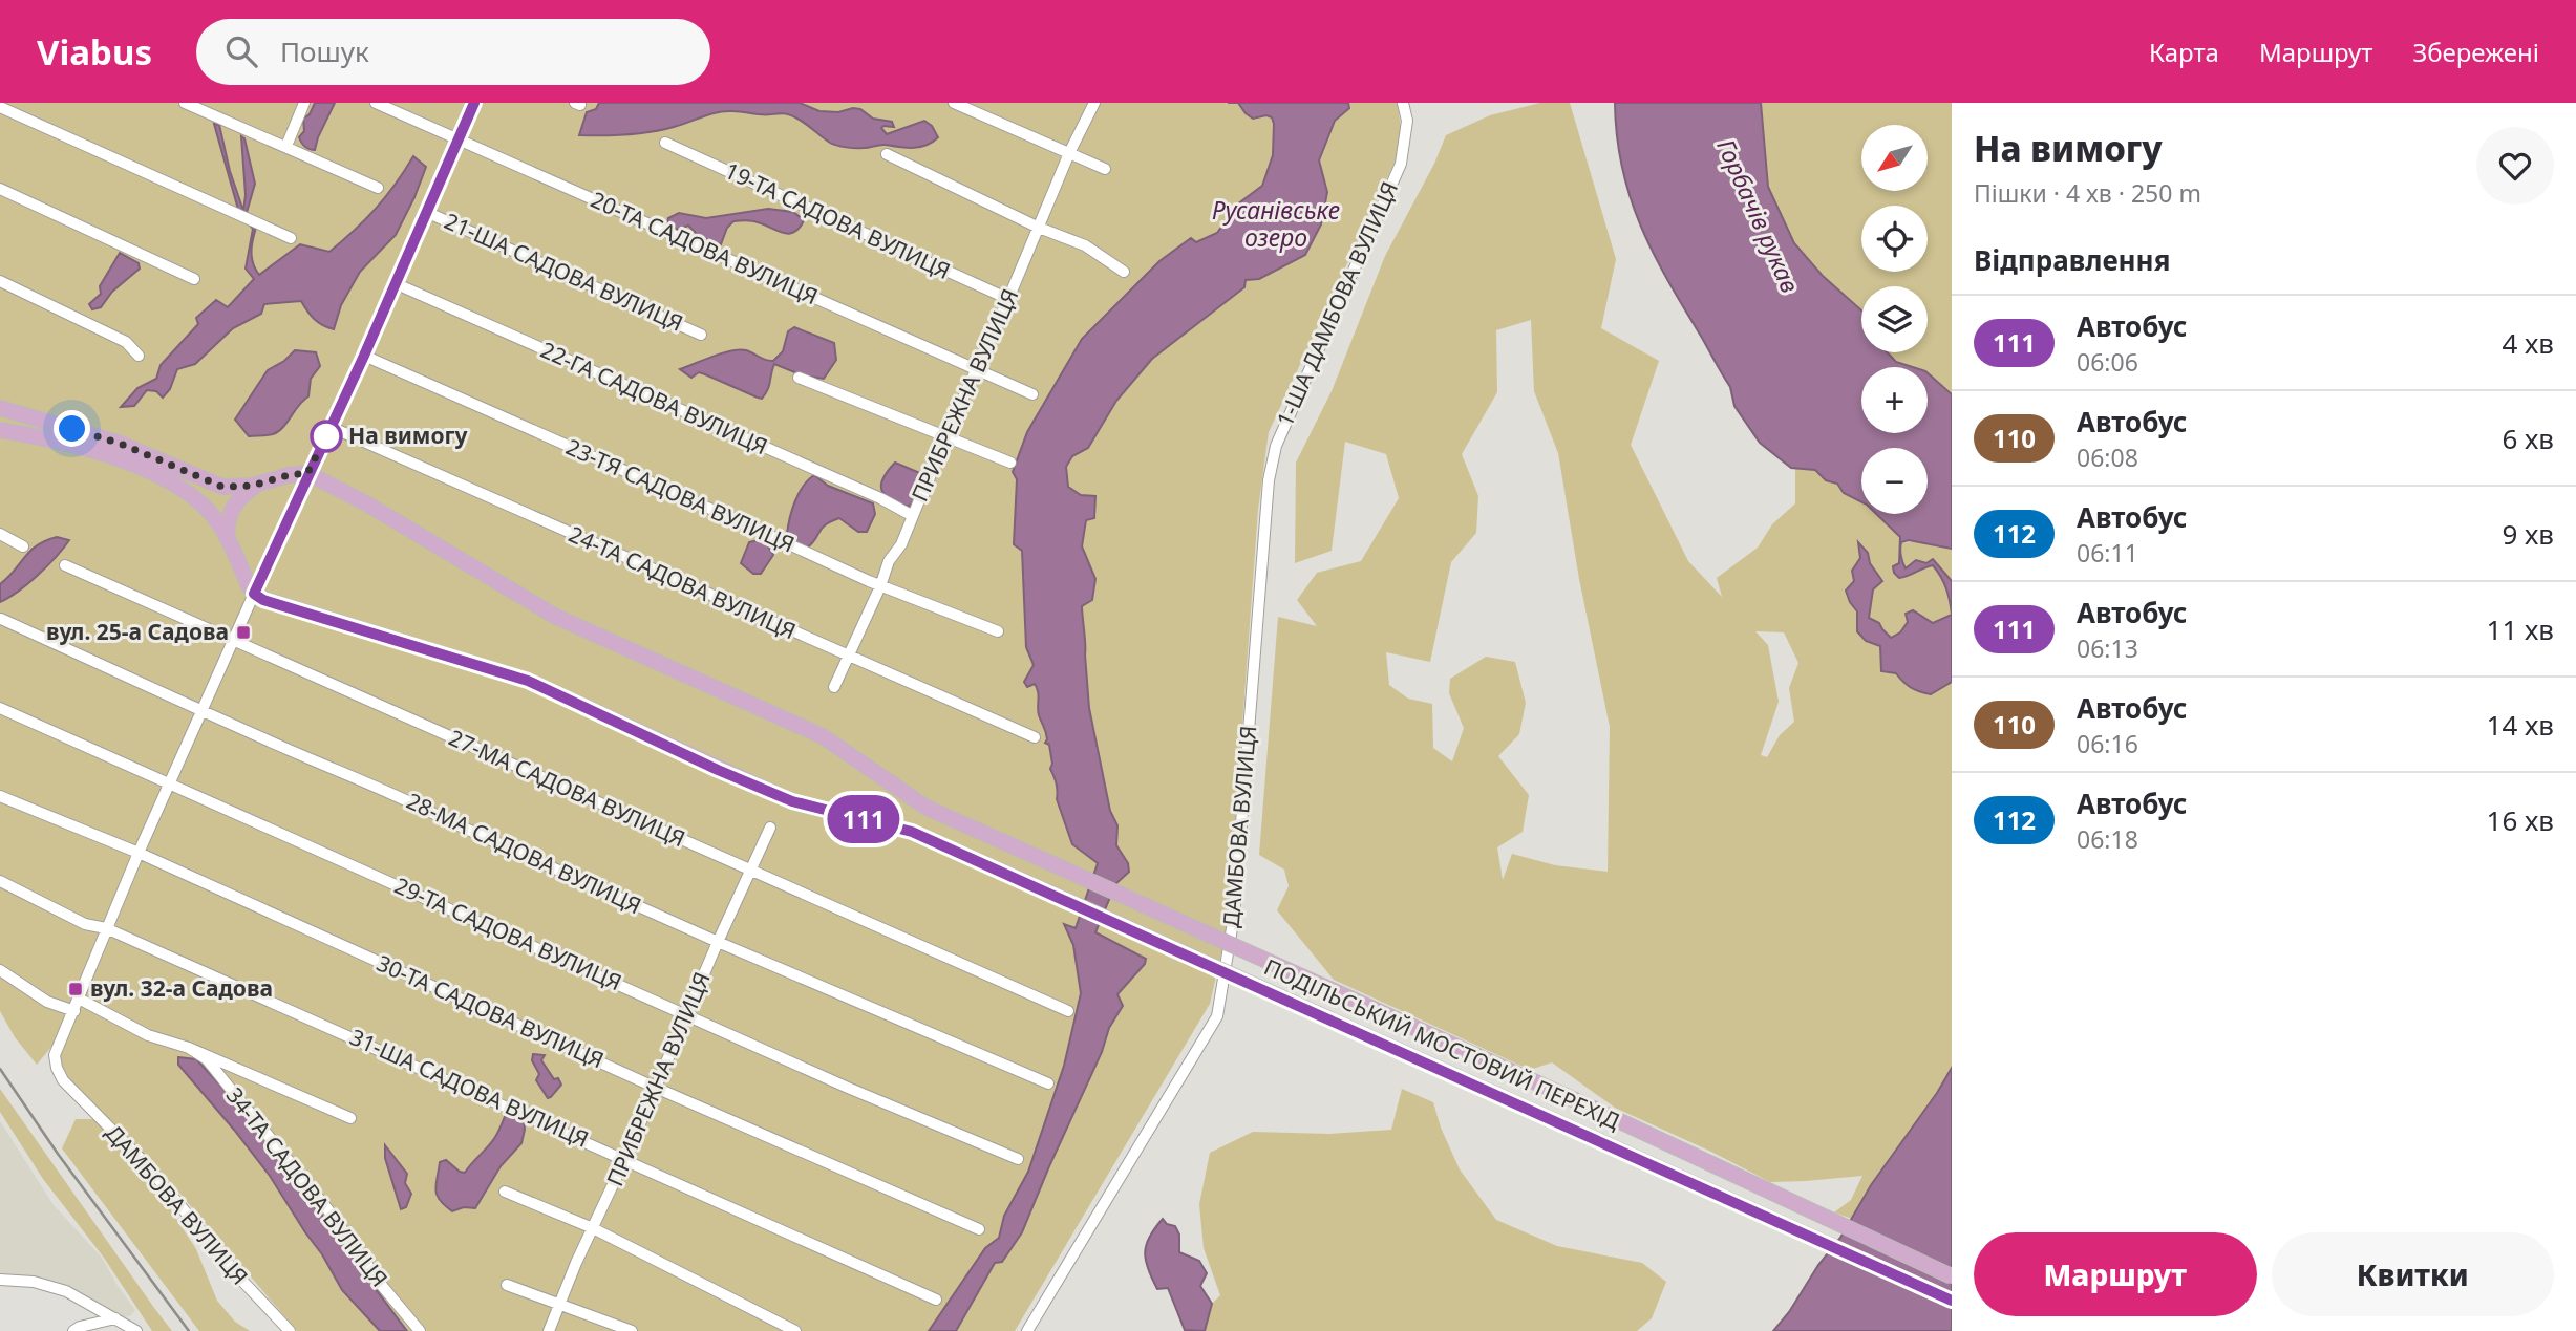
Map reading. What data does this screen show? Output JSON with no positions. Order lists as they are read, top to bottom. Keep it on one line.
{"streets":{"main road":["ПОДІЛЬСЬКИЙ МОСТОВИЙ ПЕРЕХІД"],"street":["19-ТА САДОВА ВУЛИЦЯ","20-ТА САДОВА ВУЛИЦЯ","21-ША САДОВА ВУЛИЦЯ","1-ША ДАМБОВА ВУЛИЦЯ","ПРИБРЕЖНА ВУЛИЦЯ","22-ГА САДОВА ВУЛИЦЯ","23-ТЯ САДОВА ВУЛИЦЯ","24-ТА САДОВА ВУЛИЦЯ","27-МА САДОВА ВУЛИЦЯ","ДАМБОВА ВУЛИЦЯ","28-МА САДОВА ВУЛИЦЯ","29-ТА САДОВА ВУЛИЦЯ","30-ТА САДОВА ВУЛИЦЯ","31-ША САДОВА ВУЛИЦЯ","34-ТА САДОВА ВУЛИЦЯ"]},"crossings":[["19-ТА САДОВА ВУЛИЦЯ","ПРИБРЕЖНА ВУЛИЦЯ"],["20-ТА САДОВА ВУЛИЦЯ","ПРИБРЕЖНА ВУЛИЦЯ"],["1-ША ДАМБОВА ВУЛИЦЯ","ДАМБОВА ВУЛИЦЯ"],["ПРИБРЕЖНА ВУЛИЦЯ","22-ГА САДОВА ВУЛИЦЯ"],["ПРИБРЕЖНА ВУЛИЦЯ","23-ТЯ САДОВА ВУЛИЦЯ"],["ПРИБРЕЖНА ВУЛИЦЯ","24-ТА САДОВА ВУЛИЦЯ"],["ПРИБРЕЖНА ВУЛИЦЯ","27-МА САДОВА ВУЛИЦЯ"],["ПРИБРЕЖНА ВУЛИЦЯ","28-МА САДОВА ВУЛИЦЯ"],["ПРИБРЕЖНА ВУЛИЦЯ","29-ТА САДОВА ВУЛИЦЯ"],["ПРИБРЕЖНА ВУЛИЦЯ","30-ТА САДОВА ВУЛИЦЯ"],["ПРИБРЕЖНА ВУЛИЦЯ","31-ША САДОВА ВУЛИЦЯ"]],"water":["Русанівське озеро","Горбачів рукав"],"places":{"other":["На вимогу"],"transit":["вул. 25-а Садова","вул. 32-а Садова"]},"lines":["bus line 111"],"north":"bottom left","page":{"header":"Viabus","search":"Пошук","nav":["Карта","Маршрут","Збережені"],"on_map":"111","heading":[["На вимогу","Пішки · 4 хв · 250 m"],"Відправлення"],"map_buttons":["+","−"],"list":[{"mark":"111","name":"Автобус","note":"06:06","value":"4 хв"},{"mark":"110","name":"Автобус","note":"06:08","value":"6 хв"},{"mark":"112","name":"Автобус","note":"06:11","value":"9 хв"},{"mark":"111","name":"Автобус","note":"06:13","value":"11 хв"},{"mark":"110","name":"Автобус","note":"06:16","value":"14 хв"},{"mark":"112","name":"Автобус","note":"06:18","value":"16 хв"}],"buttons":["Маршрут","Квитки"]}}
